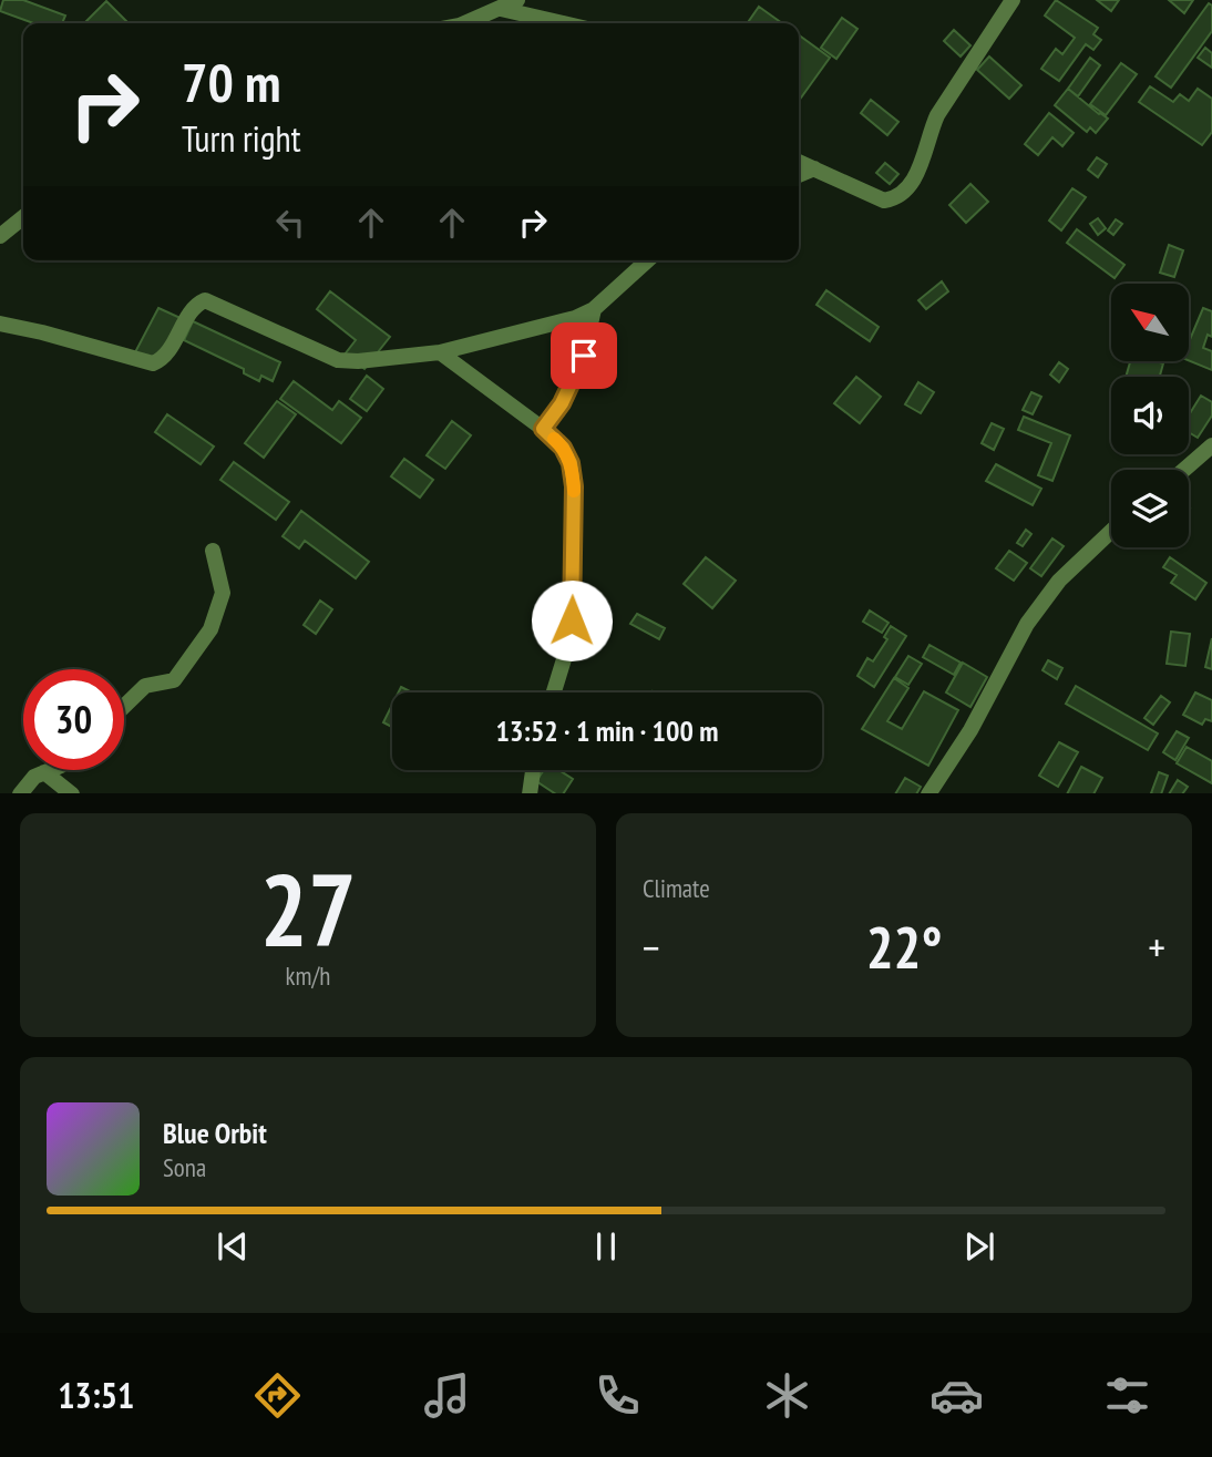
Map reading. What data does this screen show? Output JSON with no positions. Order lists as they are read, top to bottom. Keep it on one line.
{"north":"top left","page":{"turn":["70 m","Turn right"],"limit":"30","trip":"13:52 · 1 min · 100 m","tile":[["27","km/h"],"Climate"],"heat":["−","22°","+"],"song":["Blue Orbit","Sona"],"tabs":"13:51"}}
